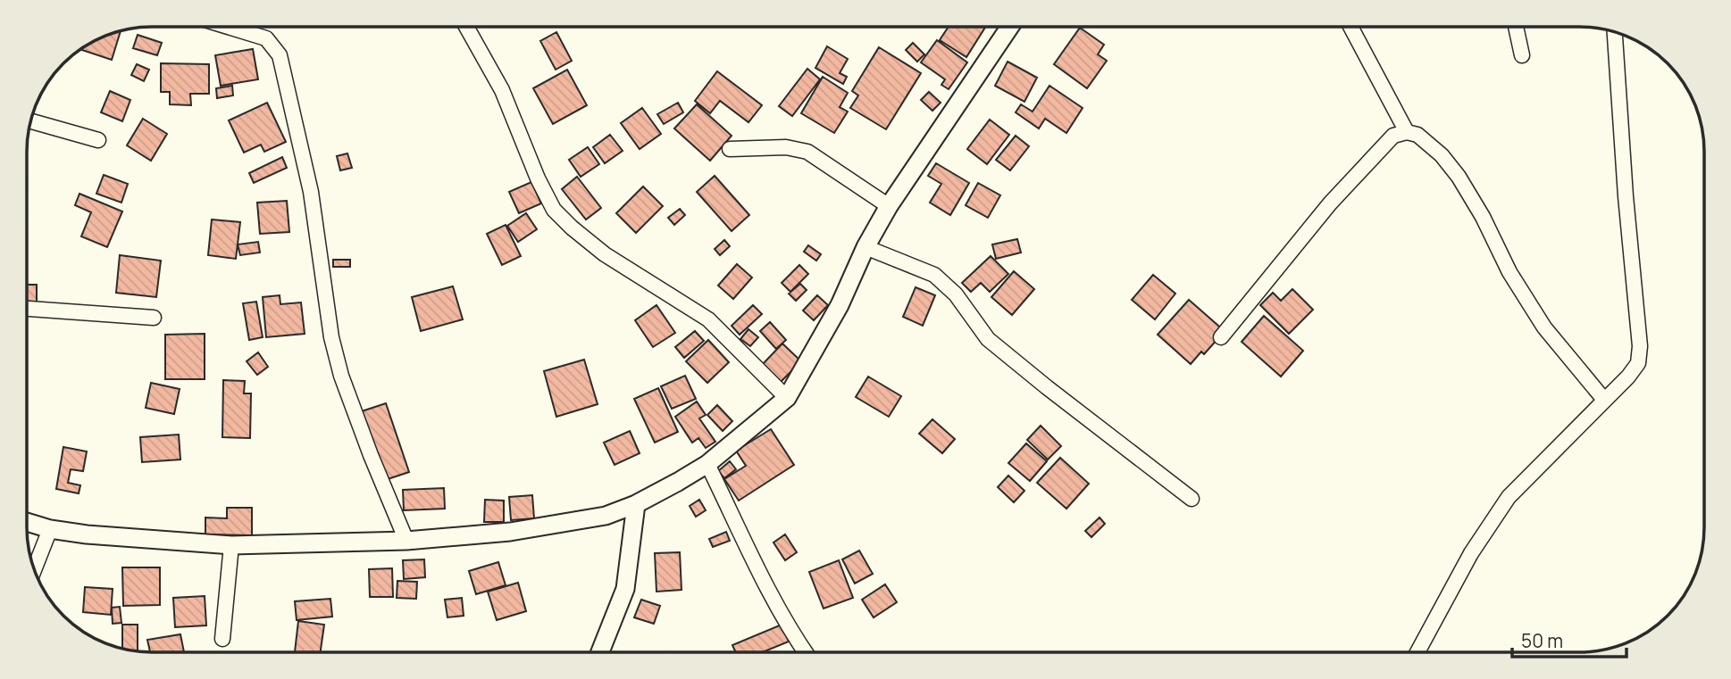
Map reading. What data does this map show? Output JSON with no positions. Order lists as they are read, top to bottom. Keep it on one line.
{"scale_bar":"50 m"}
